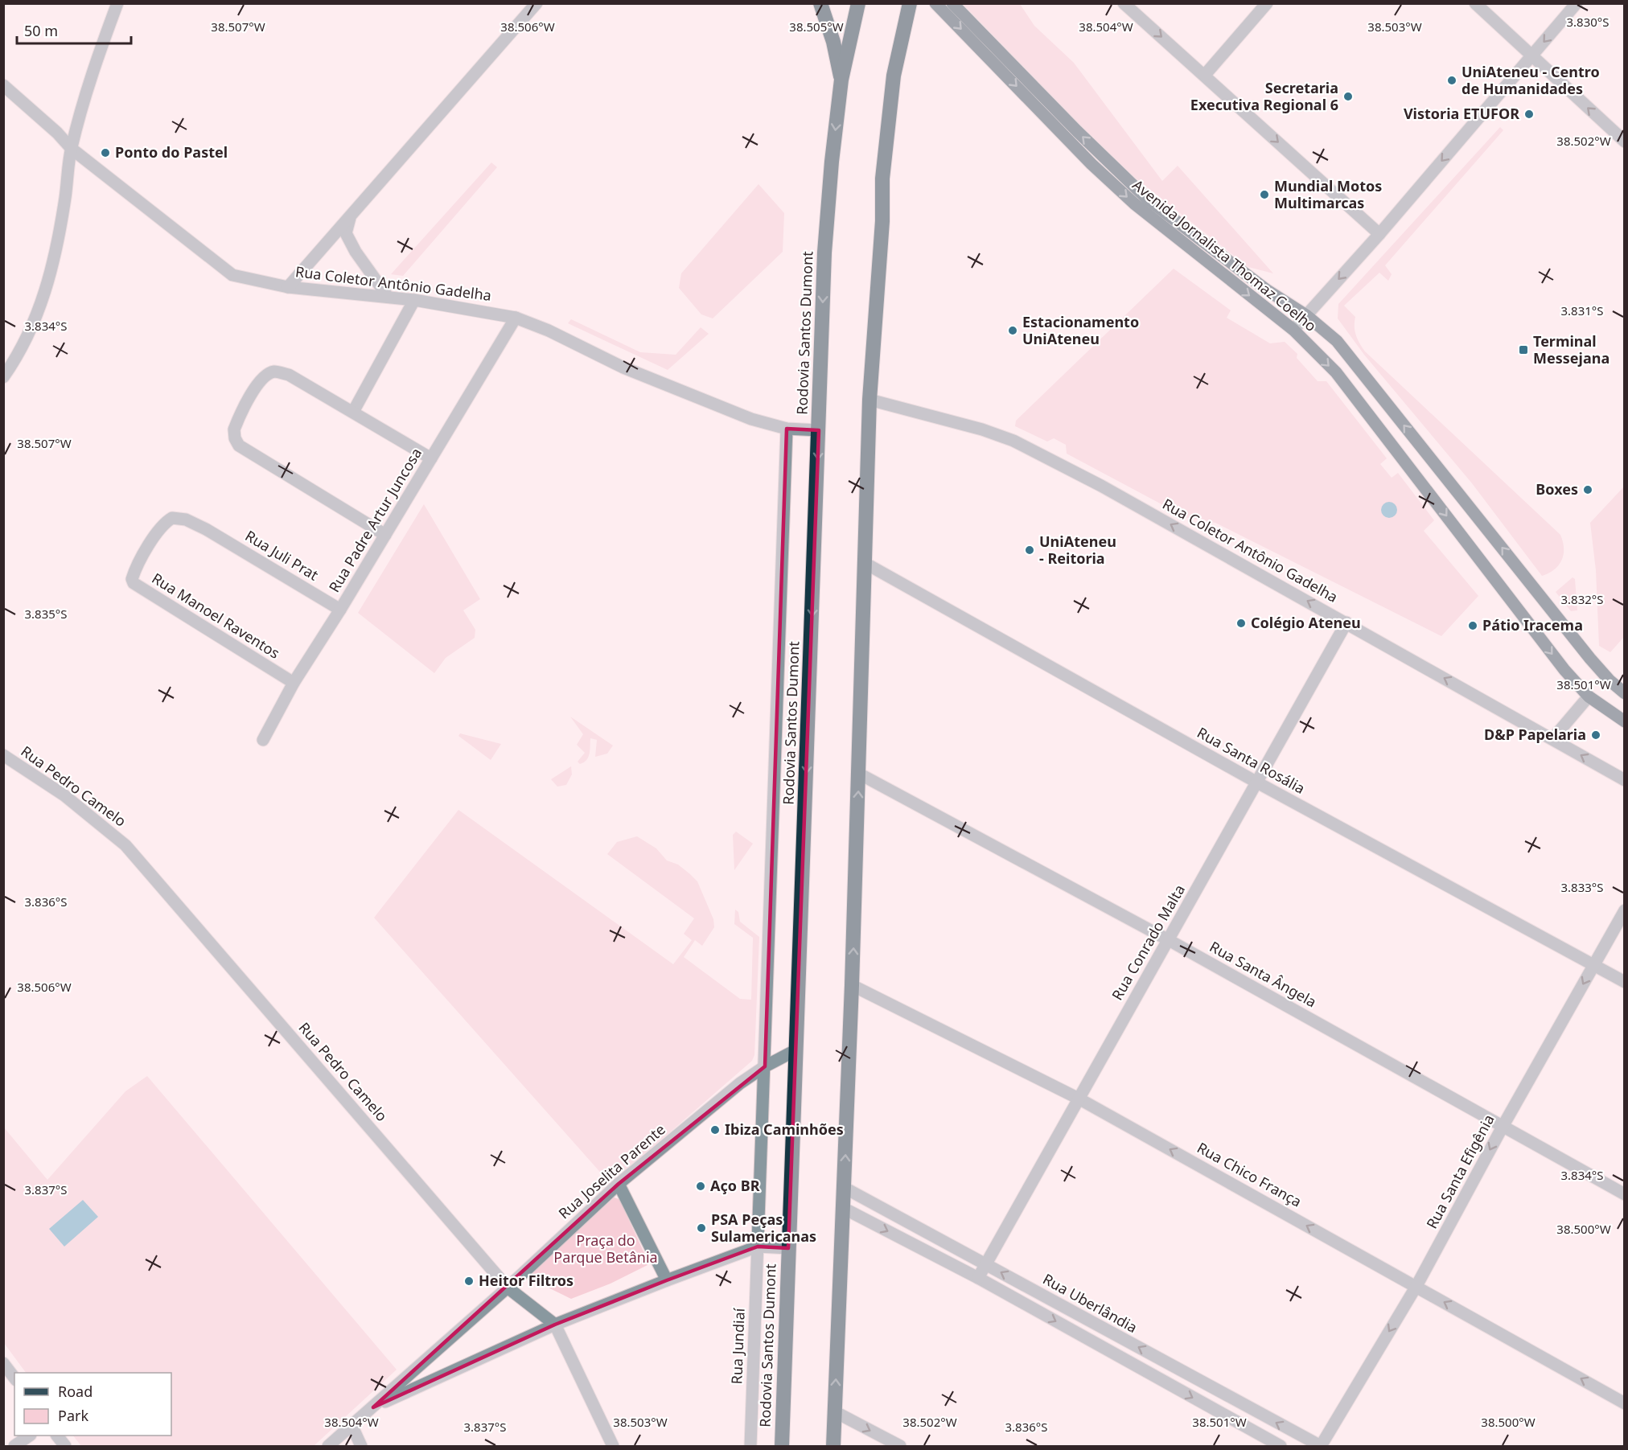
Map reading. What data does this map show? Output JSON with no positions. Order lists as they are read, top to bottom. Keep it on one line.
{"streets":{"highway":["Rodovia Santos Dumont"],"main road":["Avenida Jornalista Thomaz Coelho"],"street":["Rua Coletor Antônio Gadelha","Rua Padre Artur Juncosa","Rua Juli Prat","Rua Manoel Raventos","Rua Santa Rosália","Rua Pedro Camelo","Rua Conrado Malta","Rua Santa Ângela","Rua Joselita Parente","Rua Santa Efigênia","Rua Chico França","Rua Uberlândia","Rua Jundiaí"]},"crossings":[["Rua Coletor Antônio Gadelha","Rodovia Santos Dumont"],["Rua Coletor Antônio Gadelha","Rua Padre Artur Juncosa"],["Rua Coletor Antônio Gadelha","Rua Conrado Malta"],["Rua Coletor Antônio Gadelha","Rua Jundiaí"],["Rodovia Santos Dumont","Rua Joselita Parente"],["Rua Padre Artur Juncosa","Rua Juli Prat"],["Rua Padre Artur Juncosa","Rua Manoel Raventos"],["Rua Juli Prat","Rua Manoel Raventos"],["Rua Santa Rosália","Rua Conrado Malta"],["Rua Santa Rosália","Rua Santa Efigênia"],["Rua Pedro Camelo","Rua Joselita Parente"],["Rua Conrado Malta","Rua Santa Ângela"],["Rua Conrado Malta","Rua Chico França"],["Rua Conrado Malta","Rua Uberlândia"],["Rua Santa Ângela","Rua Santa Efigênia"],["Rua Joselita Parente","Rua Jundiaí"],["Rua Santa Efigênia","Rua Chico França"],["Rua Santa Efigênia","Rua Uberlândia"]],"one_way":["Rua Coletor Antônio Gadelha","Rua Santa Efigênia","Rua Chico França"],"parks":["Praça do Parque Betânia"],"places":{"other":["UniAteneu - Centro de Humanidades","Secretaria Executiva Regional 6","Vistoria ETUFOR","Ponto do Pastel","Mundial Motos Multimarcas","Estacionamento UniAteneu","Boxes","UniAteneu - Reitoria","Colégio Ateneu","Pátio Iracema","D&P Papelaria","Ibiza Caminhões","Aço BR","PSA Peças Sulamericanas","Heitor Filtros"],"transit":["Terminal Messejana"]},"legend":["Road","Park"],"scale_bar":"50 m","coordinates":["3.830°S","38.507°W","38.506°W","38.505°W","38.504°W","38.503°W","38.502°W","3.831°S","3.834°S","3.832°S","3.835°S","38.501°W","3.833°S","3.836°S","3.837°S","38.500°W"]}
